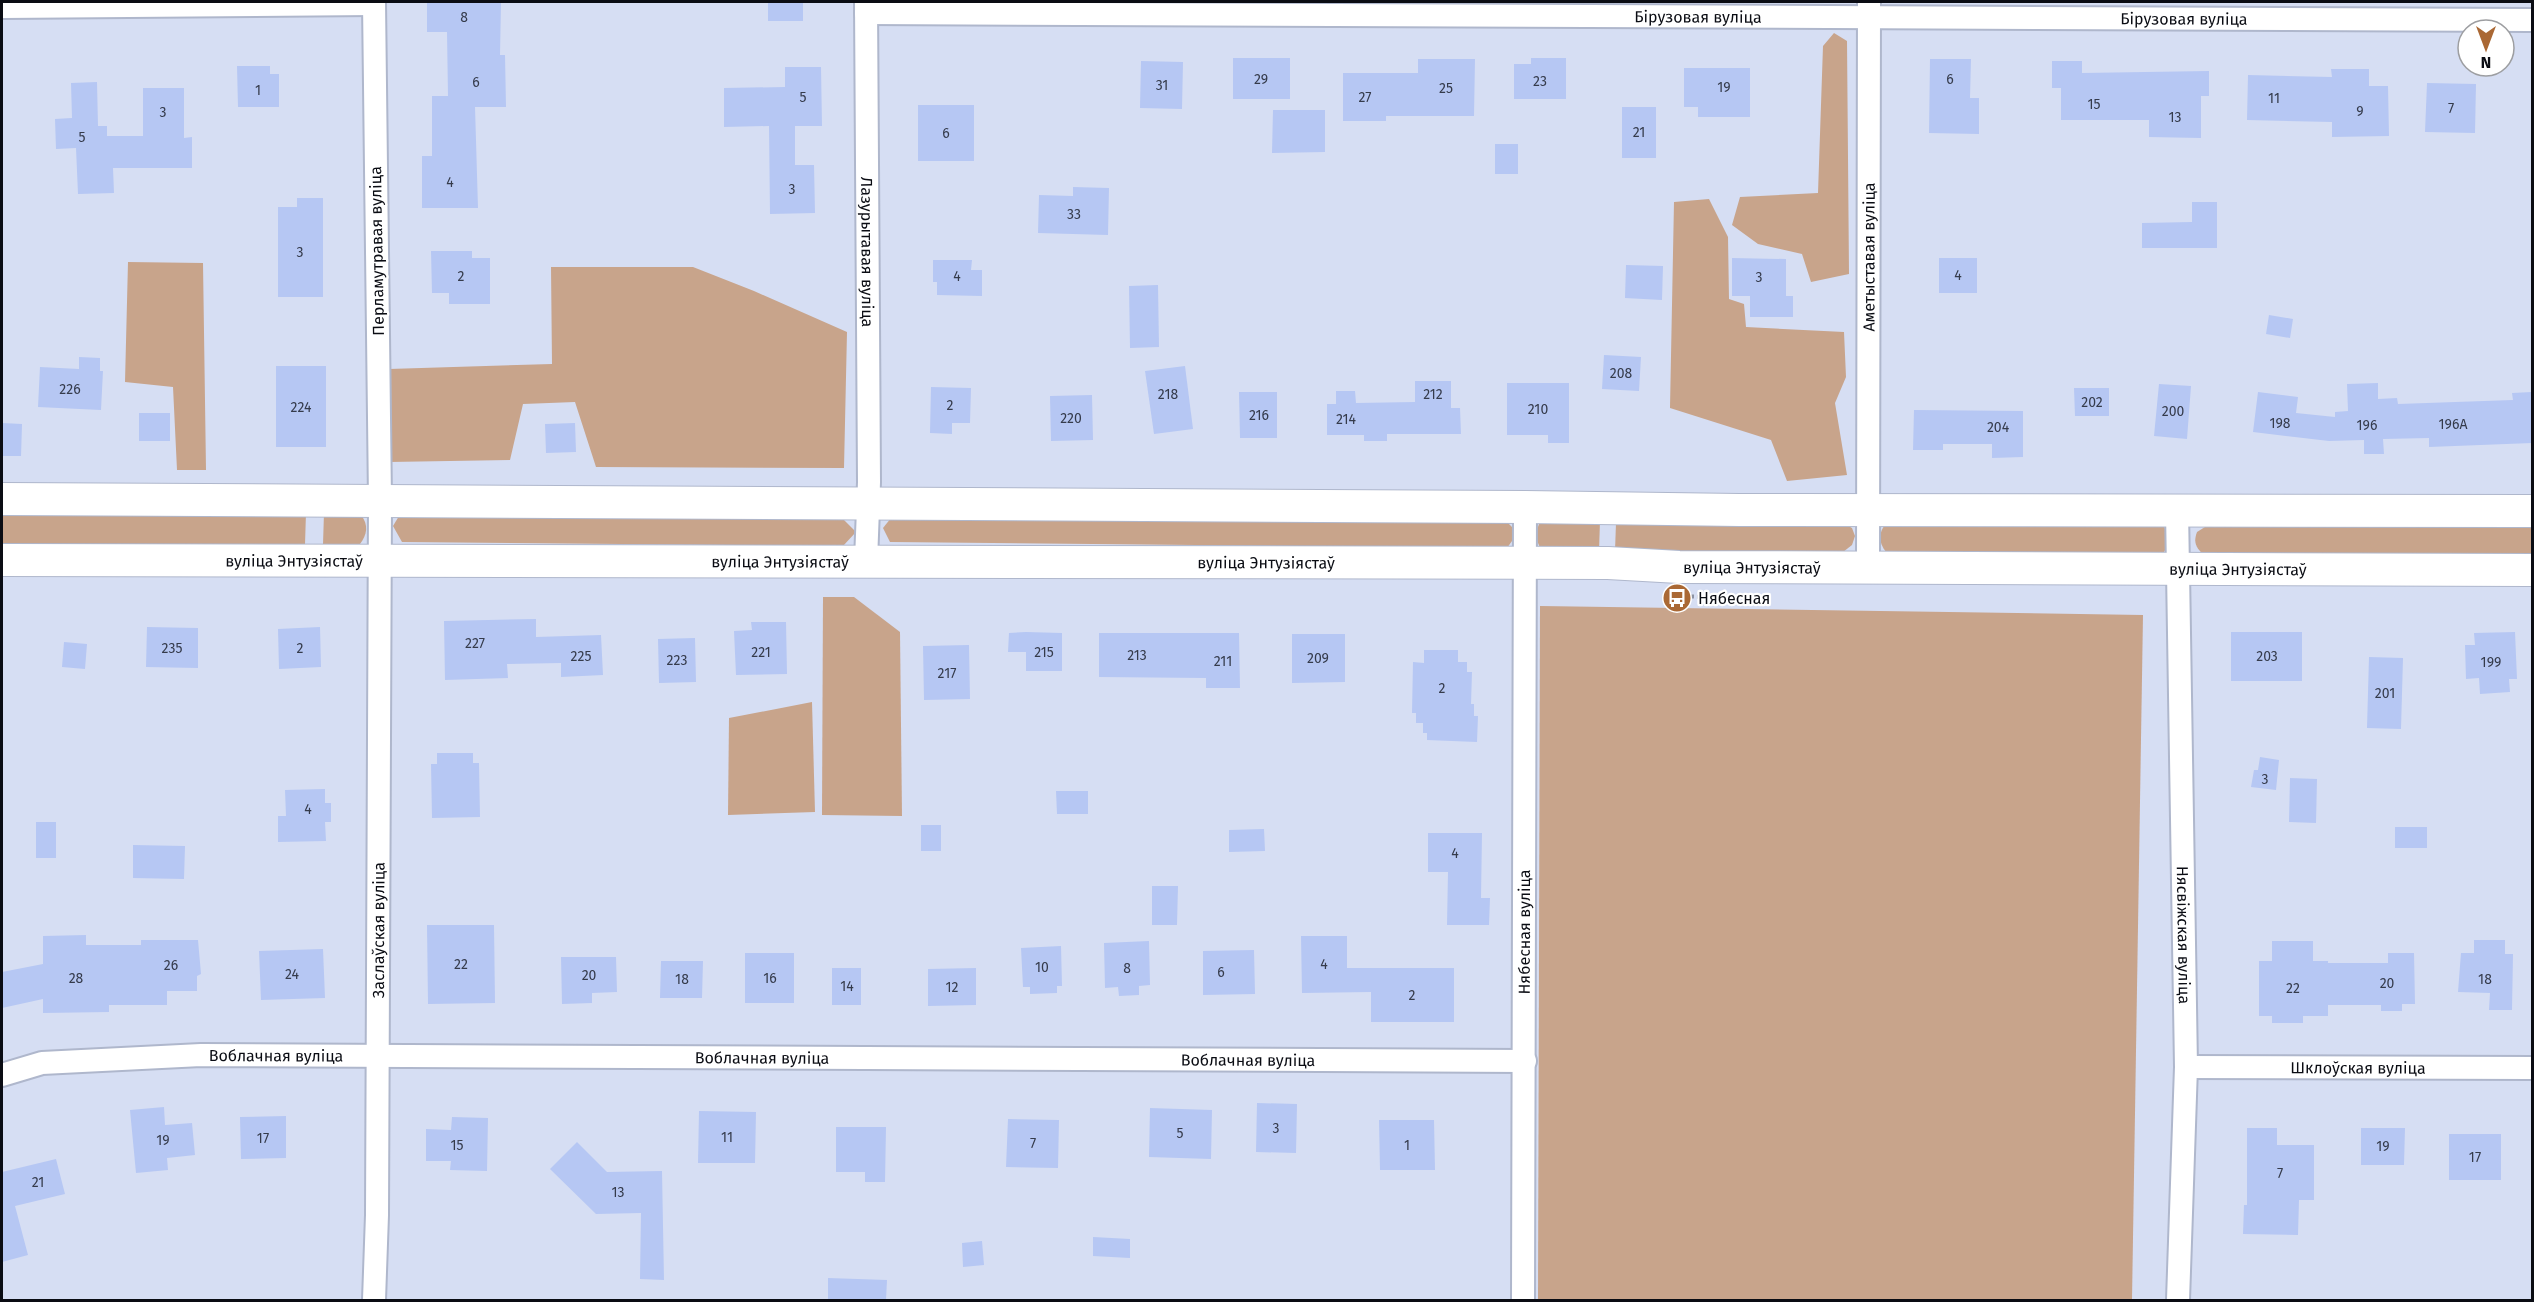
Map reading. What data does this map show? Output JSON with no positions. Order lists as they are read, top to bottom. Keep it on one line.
{"streets":{"street":["Бірузовая вуліца","Перламутравая вуліца","Лазурытавая вуліца","Аметыставая вуліца","вуліца Энтузіястаў","Заслаўская вуліца","Нябесная вуліца","Нясвіжская вуліца","Воблачная вуліца","Шклоўская вуліца"]},"crossings":[["Бірузовая вуліца","Лазурытавая вуліца"],["Бірузовая вуліца","Аметыставая вуліца"],["Перламутравая вуліца","вуліца Энтузіястаў"],["Перламутравая вуліца","Заслаўская вуліца"],["Лазурытавая вуліца","вуліца Энтузіястаў"],["Аметыставая вуліца","вуліца Энтузіястаў"],["вуліца Энтузіястаў","Заслаўская вуліца"],["вуліца Энтузіястаў","Нябесная вуліца"],["вуліца Энтузіястаў","Нясвіжская вуліца"],["Заслаўская вуліца","Воблачная вуліца"],["Нябесная вуліца","Воблачная вуліца"],["Нясвіжская вуліца","Шклоўская вуліца"]],"places":{"bus stop":["Нябесная"]},"house_numbers":["8","29","6","23","6","31","19","25","1","5","27","11","15","7","9","3","13","21","6","5","4","3","33","3","4","2","4","3","208","226","218","212","202","2","224","210","200","216","220","214","198","196А","196","204","227","235","2","221","215","213","225","203","209","223","211","199","217","2","201","3","4","4","22","4","26","10","8","6","24","20","28","16","18","18","20","14","12","22","2","3","5","11","17","19","7","15","1","19","17","7","21","13"],"north":"bottom"}
